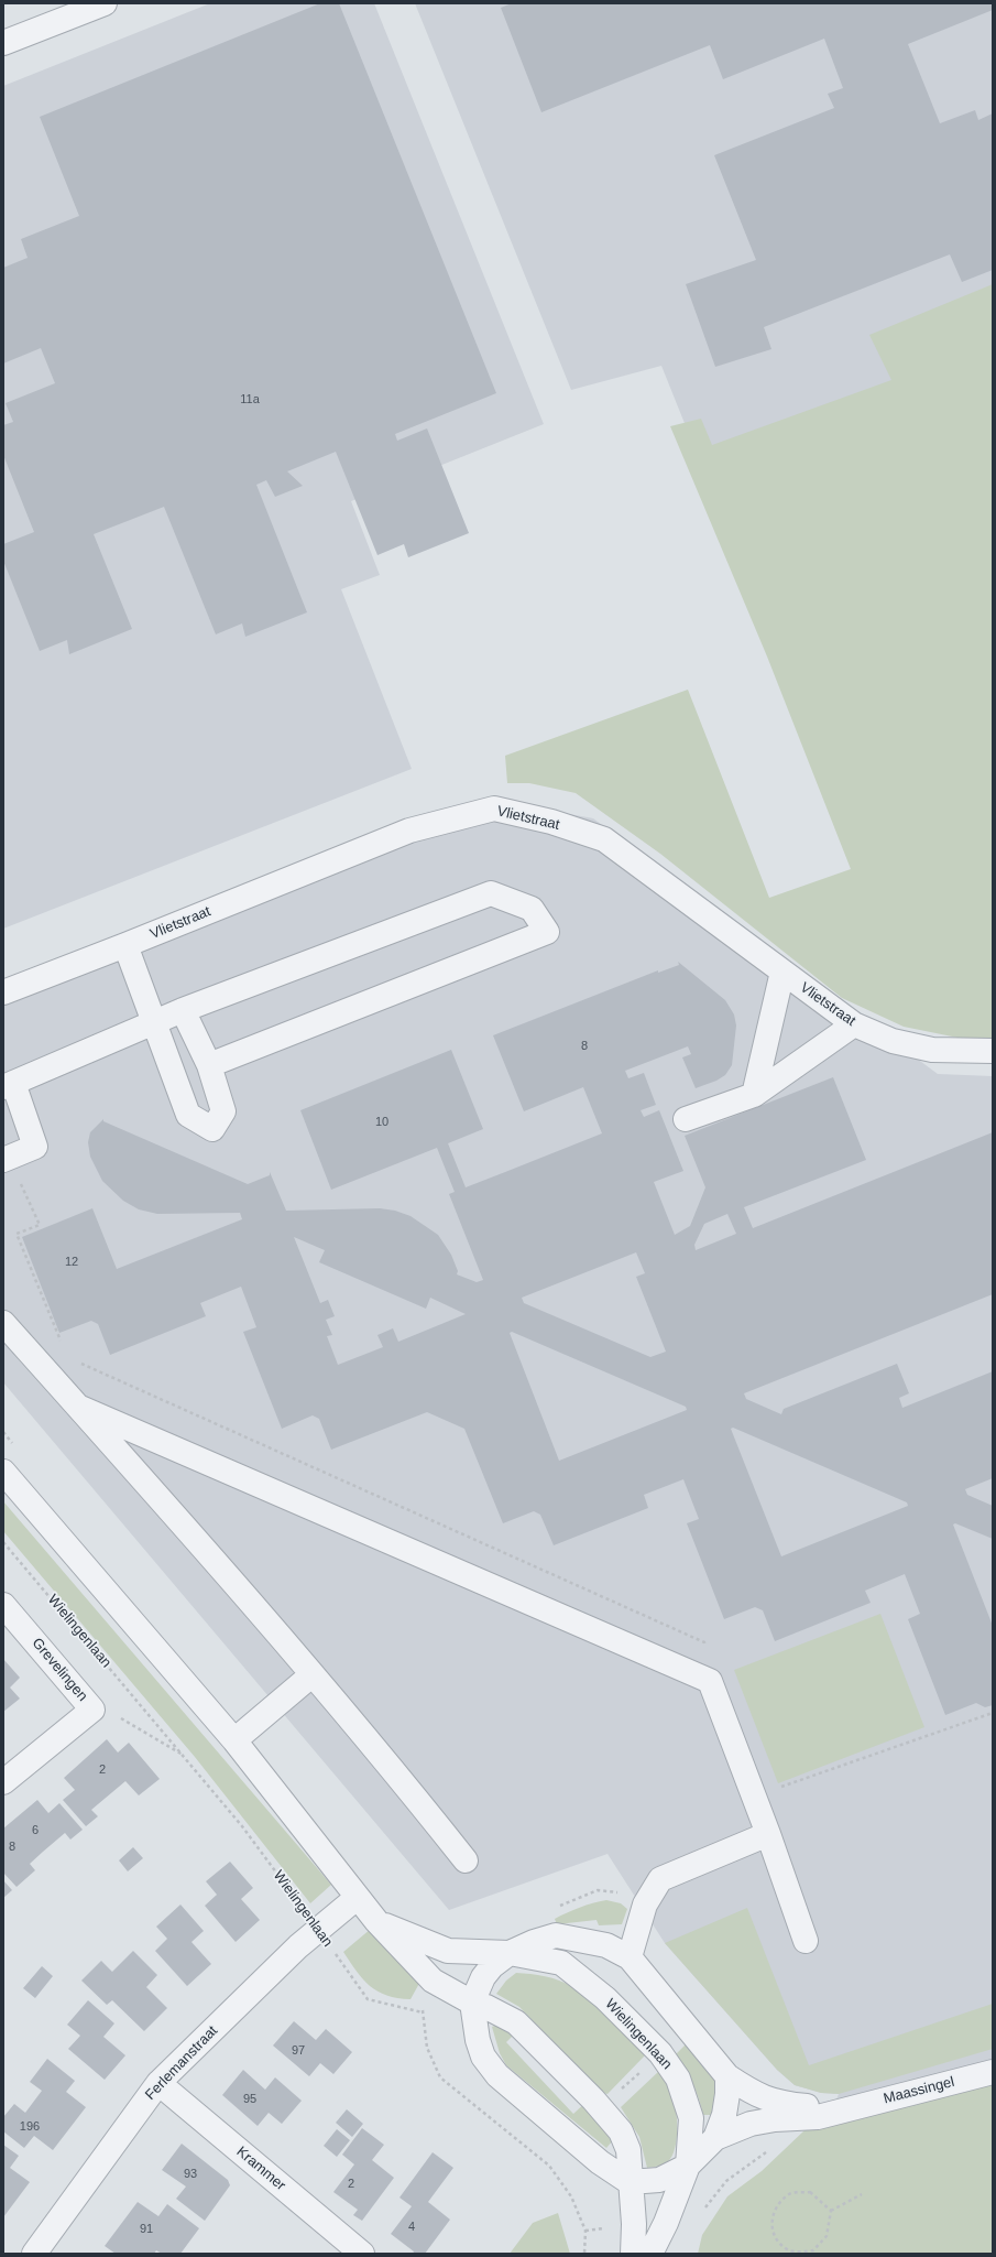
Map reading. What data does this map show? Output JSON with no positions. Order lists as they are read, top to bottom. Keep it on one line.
{"streets":{"street":["Vlietstraat","Wielingenlaan","Grevelingen","Ferlemanstraat","Maassingel","Krammer"]},"crossings":[["Wielingenlaan","Ferlemanstraat"],["Ferlemanstraat","Krammer"]],"house_numbers":["11a","8","10","12","2","6","8","97","95","196","93","2","4","91"]}
